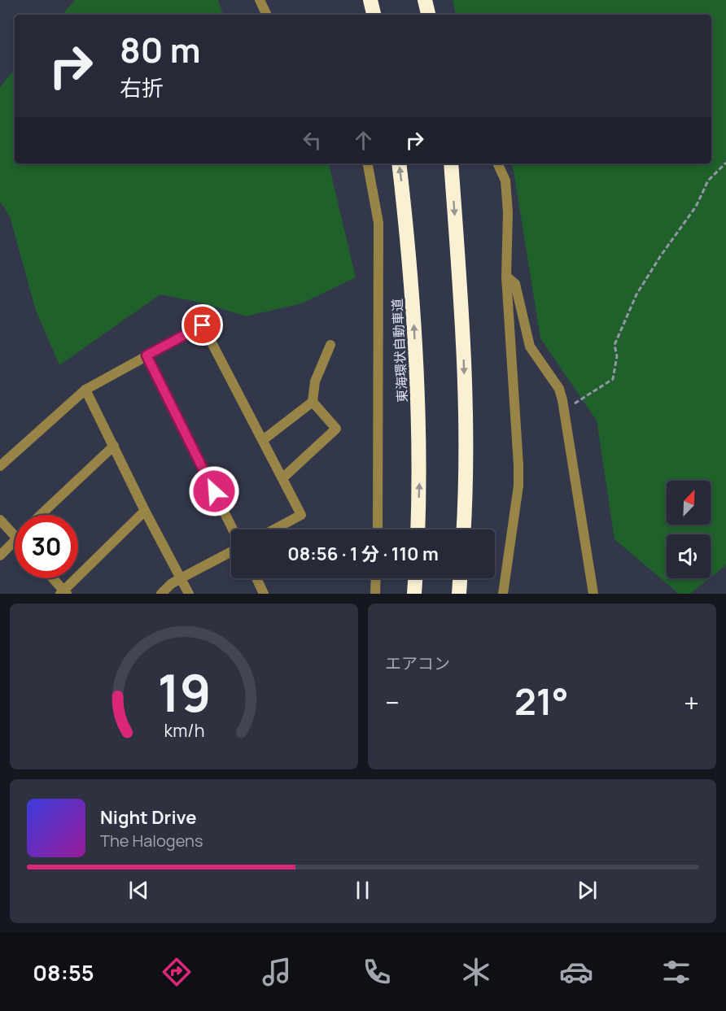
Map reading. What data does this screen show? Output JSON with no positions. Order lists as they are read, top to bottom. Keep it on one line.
{"streets":{"highway":["東海環状自動車道"]},"north":"top right","page":{"turn":["80 m","右折"],"limit":"30","trip":"08:56 · 1 分 · 110 m","tile":"エアコン","heat":["−","21°","+"],"song":["Night Drive","The Halogens"],"tabs":"08:55","gauge":["19","km/h"]}}
